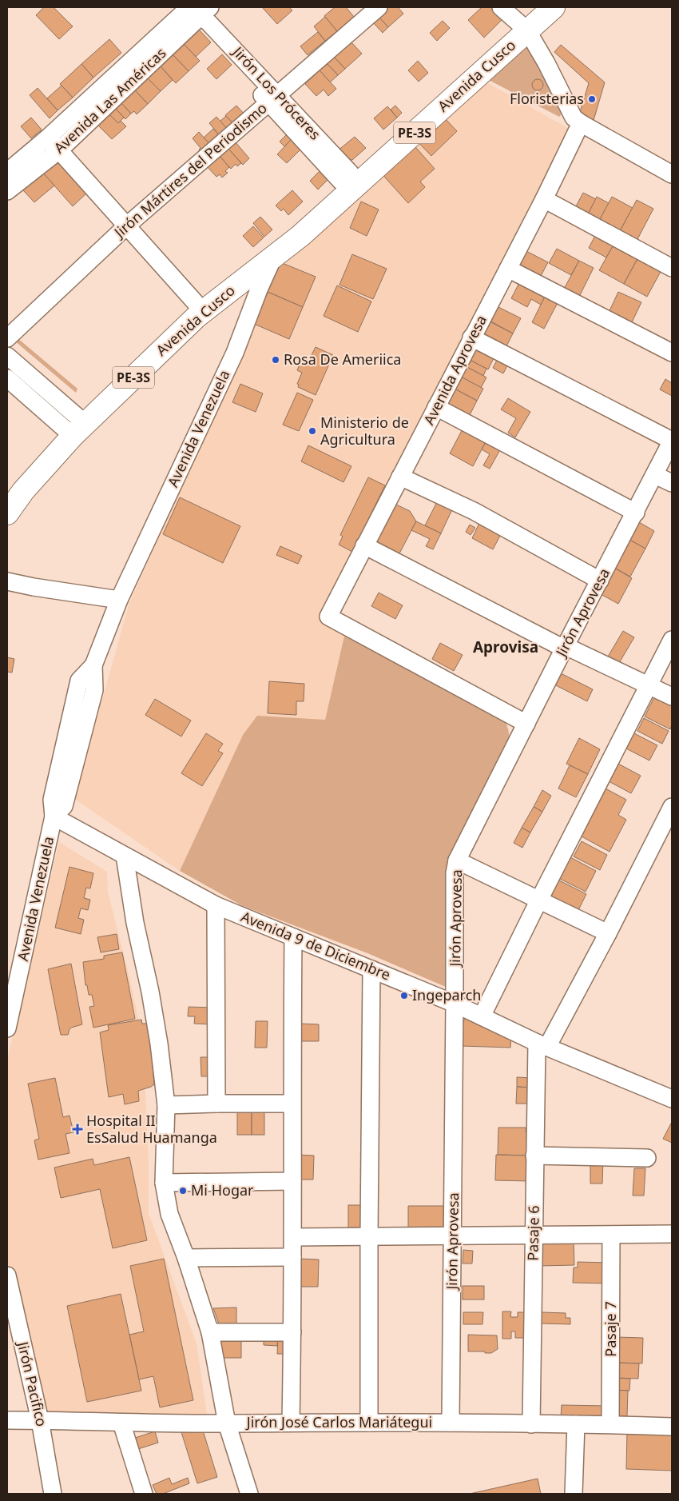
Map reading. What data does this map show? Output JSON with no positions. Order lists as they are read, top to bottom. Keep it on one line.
{"streets":{"highway":["Avenida Cusco","PE-3S"],"street":["Jirón Los Próceres","Avenida Las Américas","Jirón Mártires del Periodismo","Avenida Aprovesa","Avenida Venezuela","Jirón Aprovesa","Avenida 9 de Diciembre","Pasaje 6","Pasaje 7","Jirón Pacifico","Jirón José Carlos Mariátegui"]},"crossings":[["Avenida Cusco","Jirón Los Próceres"],["Avenida Cusco","Avenida Venezuela"],["Jirón Los Próceres","Avenida Las Américas"],["Jirón Los Próceres","Jirón Mártires del Periodismo"],["Avenida Aprovesa","Jirón Aprovesa"],["Avenida Venezuela","Avenida 9 de Diciembre"],["Jirón Aprovesa","Avenida 9 de Diciembre"],["Jirón Aprovesa","Jirón José Carlos Mariátegui"],["Avenida 9 de Diciembre","Pasaje 6"],["Pasaje 6","Jirón José Carlos Mariátegui"],["Pasaje 7","Jirón José Carlos Mariátegui"],["Jirón Pacifico","Jirón José Carlos Mariátegui"]],"districts":["Aprovisa"],"places":{"other":["Floristerias","Rosa De Ameriica","Ministerio de Agricultura","Ingeparch","Mi Hogar"],"health":["Hospital II EsSalud Huamanga"]}}
